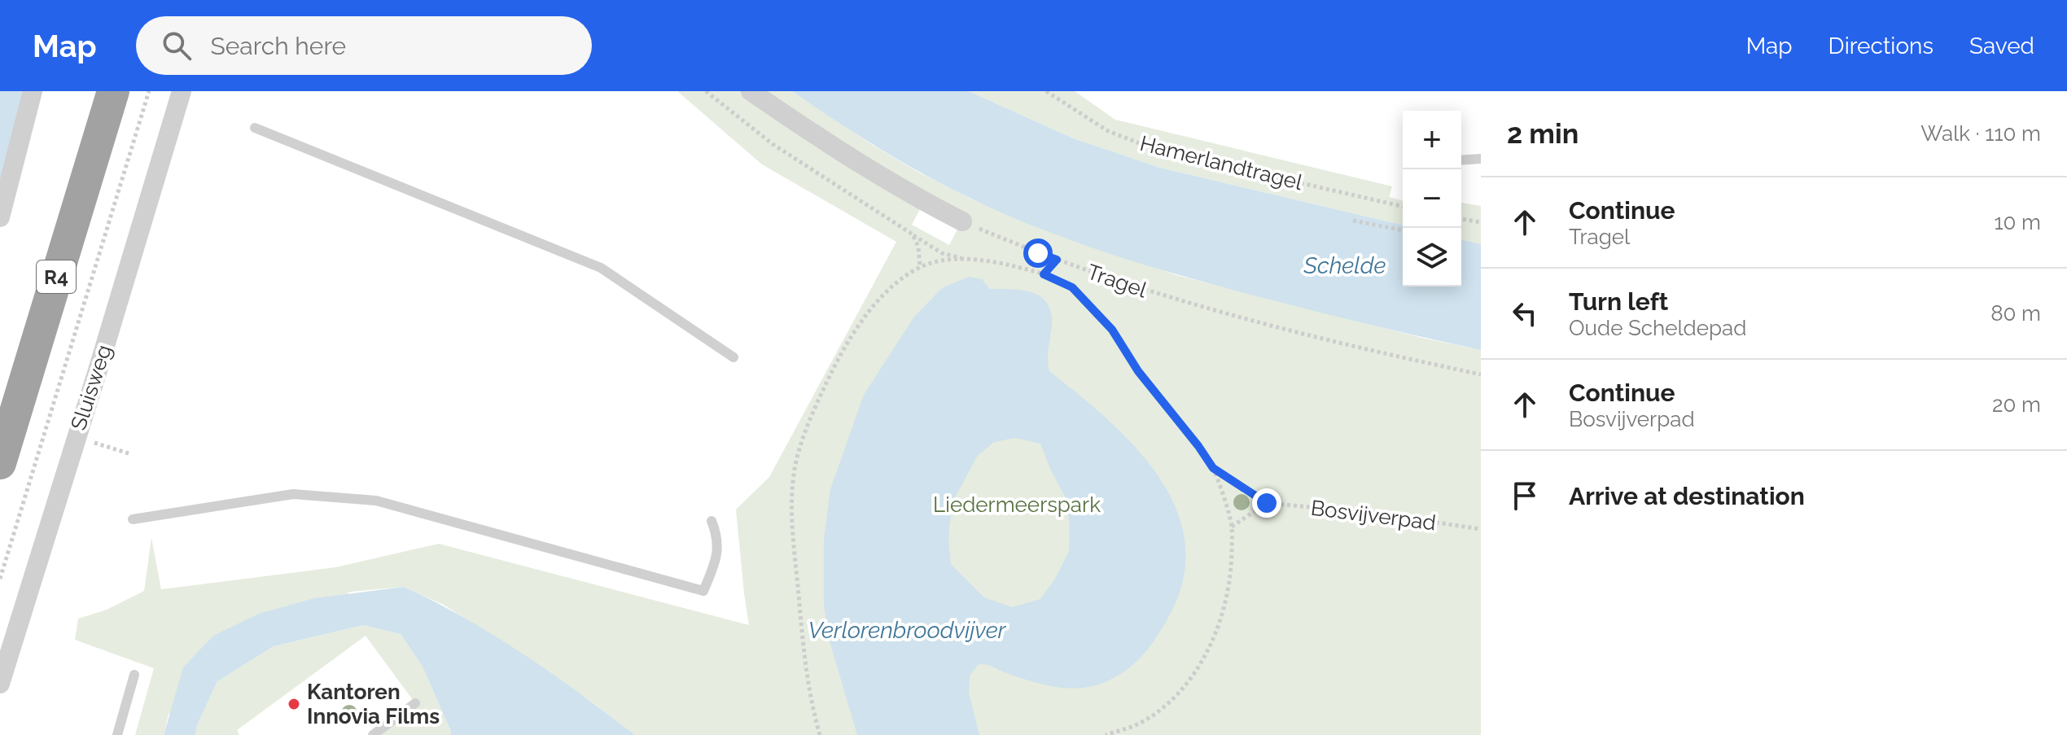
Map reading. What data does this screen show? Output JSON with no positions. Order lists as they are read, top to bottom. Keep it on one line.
{"streets":{"highway":["R4"],"street":["Sluisweg"],"path":["Hamerlandtragel","Tragel","Bosvijverpad"]},"water":["Schelde","Verlorenbroodvijver"],"parks":["Liedermeerspark"],"places":["Kantoren Innovia Films"],"page":{"header":"Map","search":"Search here","nav":["Map","Directions","Saved"],"heading":["2 min","Walk · 110 m"],"map_buttons":["+","−"],"list":[["Continue","Tragel","10 m"],["Turn left","Oude Scheldepad","80 m"],["Continue","Bosvijverpad","20 m"],"Arrive at destination"]}}
